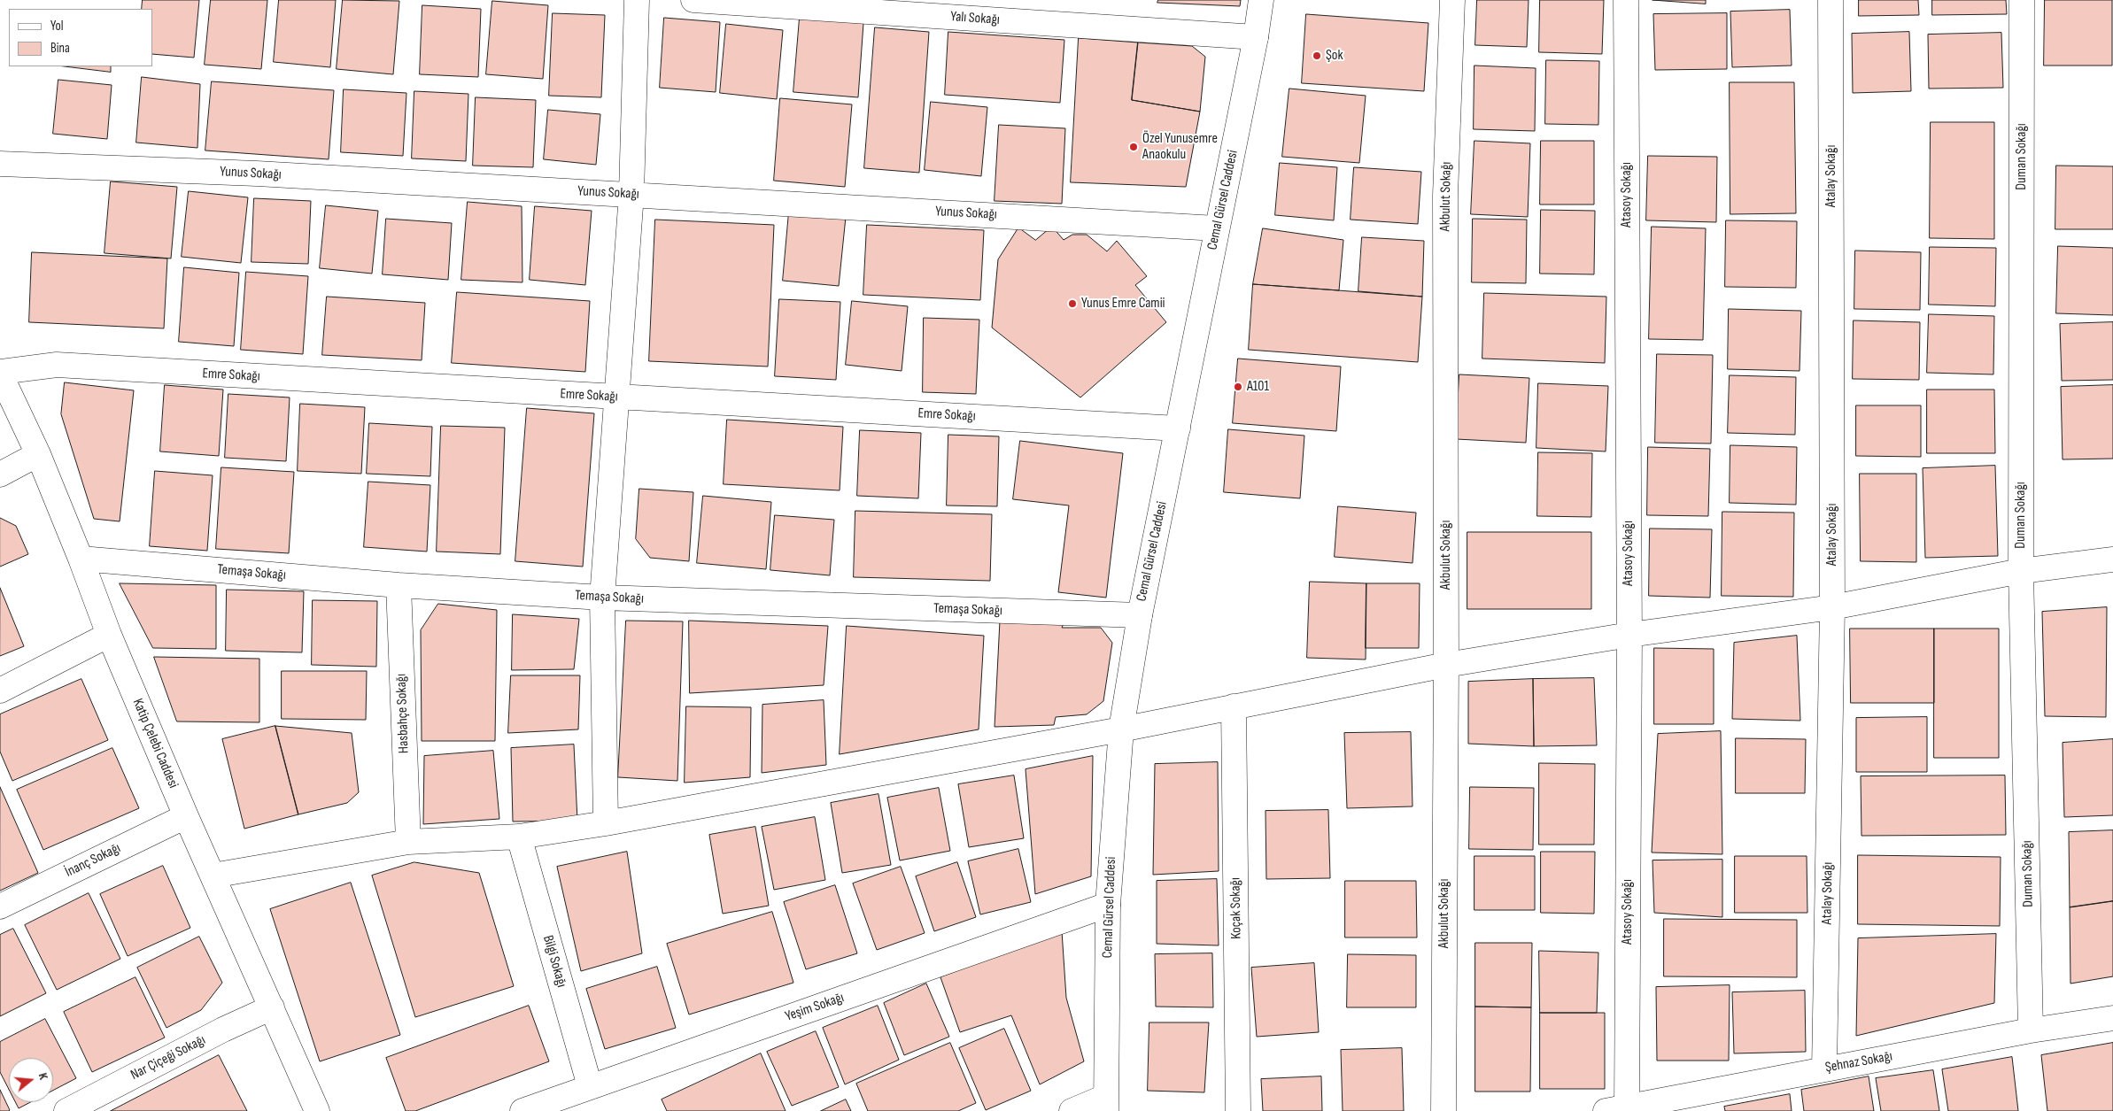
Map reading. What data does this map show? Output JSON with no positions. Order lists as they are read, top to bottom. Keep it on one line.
{"streets":{"street":["Yalı Sokağı","Duman Sokağı","Yunus Sokağı","Atalay Sokağı","Atasoy Sokağı","Akbulut Sokağı","Cemal Gürsel Caddesi","Emre Sokağı","Temaşa Sokağı","Hasbahçe Sokağı","Katip Çelebi Caddesi","İnanç Sokağı","Koçak Sokağı","Bilgi Sokağı","Yeşim Sokağı","Nar Çiçeği Sokağı","Şehnaz Sokağı"]},"crossings":[["Yalı Sokağı","Cemal Gürsel Caddesi"],["Duman Sokağı","Şehnaz Sokağı"],["Yunus Sokağı","Cemal Gürsel Caddesi"],["Atalay Sokağı","Şehnaz Sokağı"],["Atasoy Sokağı","Şehnaz Sokağı"],["Cemal Gürsel Caddesi","Emre Sokağı"],["Cemal Gürsel Caddesi","Temaşa Sokağı"],["Cemal Gürsel Caddesi","Yeşim Sokağı"],["Emre Sokağı","Katip Çelebi Caddesi"],["Temaşa Sokağı","Hasbahçe Sokağı"],["Temaşa Sokağı","Katip Çelebi Caddesi"],["Katip Çelebi Caddesi","İnanç Sokağı"],["Katip Çelebi Caddesi","Nar Çiçeği Sokağı"],["Bilgi Sokağı","Yeşim Sokağı"]],"places":["Şok","Özel Yunusemre Anaokulu","Yunus Emre Camii","A101"],"legend":["Yol","Bina"],"north":"right"}
